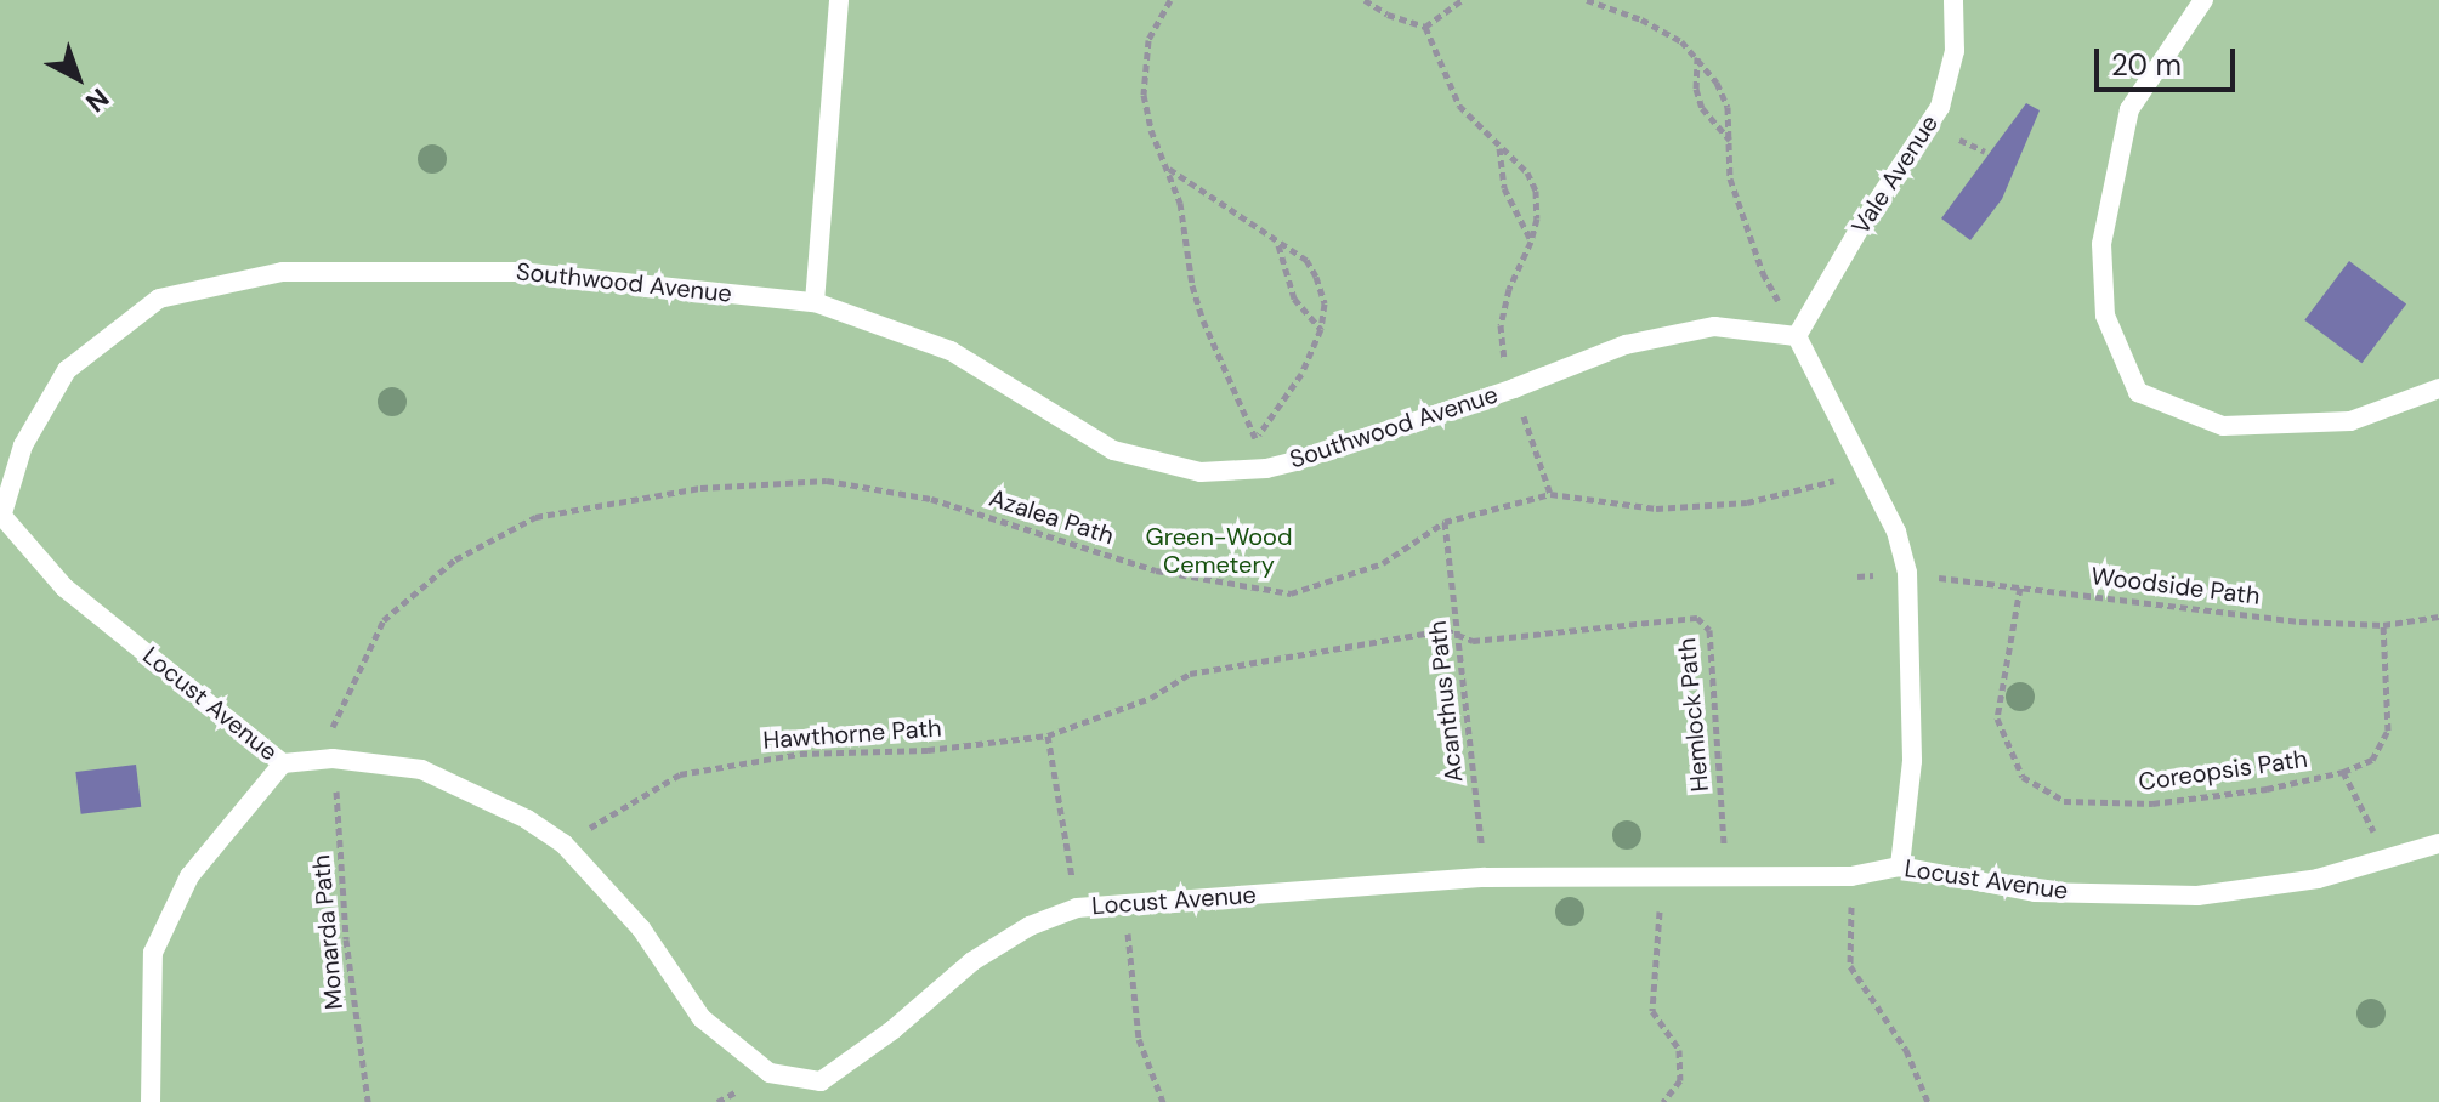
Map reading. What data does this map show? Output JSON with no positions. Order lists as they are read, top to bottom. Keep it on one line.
{"streets":{"lane":["Vale Avenue","Southwood Avenue","Locust Avenue"],"path":["Azalea Path","Woodside Path","Acanthus Path","Hemlock Path","Hawthorne Path","Coreopsis Path","Monarda Path"]},"crossings":[["Vale Avenue","Southwood Avenue"],["Southwood Avenue","Locust Avenue"],["Azalea Path","Acanthus Path"],["Azalea Path","Locust Avenue"],["Azalea Path","Monarda Path"],["Woodside Path","Coreopsis Path"],["Acanthus Path","Locust Avenue"],["Acanthus Path","Hemlock Path"],["Acanthus Path","Hawthorne Path"],["Locust Avenue","Hemlock Path"],["Locust Avenue","Hawthorne Path"],["Locust Avenue","Monarda Path"],["Hemlock Path","Hawthorne Path"]],"parks":["Green-Wood Cemetery"],"scale_bar":"20 m","north":"bottom right"}
